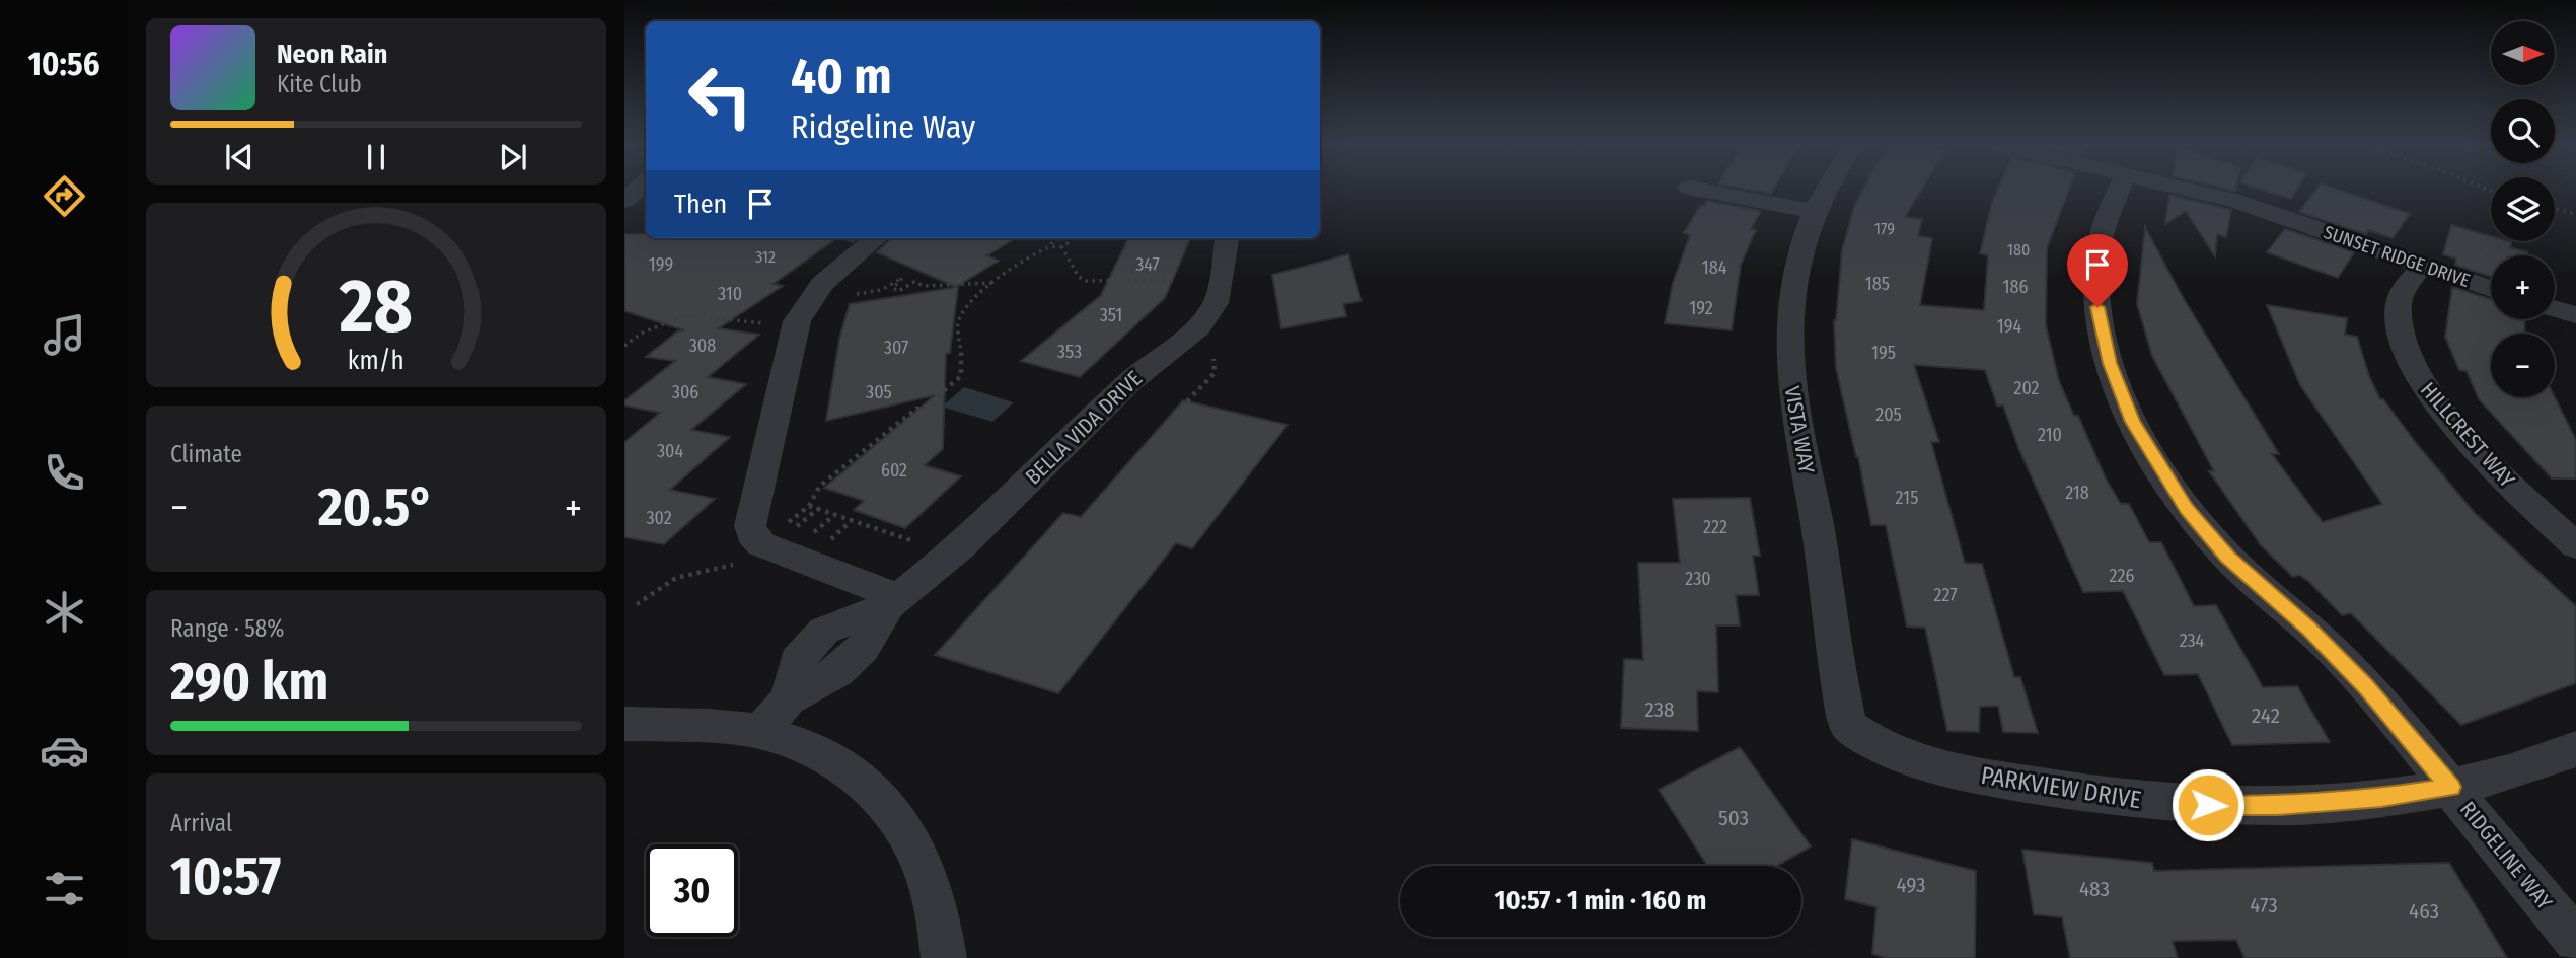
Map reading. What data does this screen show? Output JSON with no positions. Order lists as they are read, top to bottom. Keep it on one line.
{"streets":{"street":["SUNSET RIDGE DRIVE","BELLA VIDA DRIVE","VISTA WAY","HILLCREST WAY","PARKVIEW DRIVE","RIDGELINE WAY"]},"crossings":[["SUNSET RIDGE DRIVE","HILLCREST WAY"],["VISTA WAY","PARKVIEW DRIVE"],["PARKVIEW DRIVE","RIDGELINE WAY"]],"house_numbers":["179","180","312","199","347","184","185","186","310","192","351","194","308","307","353","195","202","306","305","205","210","304","602","218","215","302","222","226","230","227","234","238","242","503","493","483","473","463"],"north":"right","page":{"tabs":"10:56","map_buttons":["+","−"],"turn":["40 m","Ridgeline Way"],"song":["Neon Rain","Kite Club"],"then":"Then","tile":["Climate",["Range · 58%","290 km"],["Arrival","10:57"]],"heat":["−","20.5°","+"],"limit":"30","trip":"10:57 · 1 min · 160 m","gauge":["28","km/h"]}}
